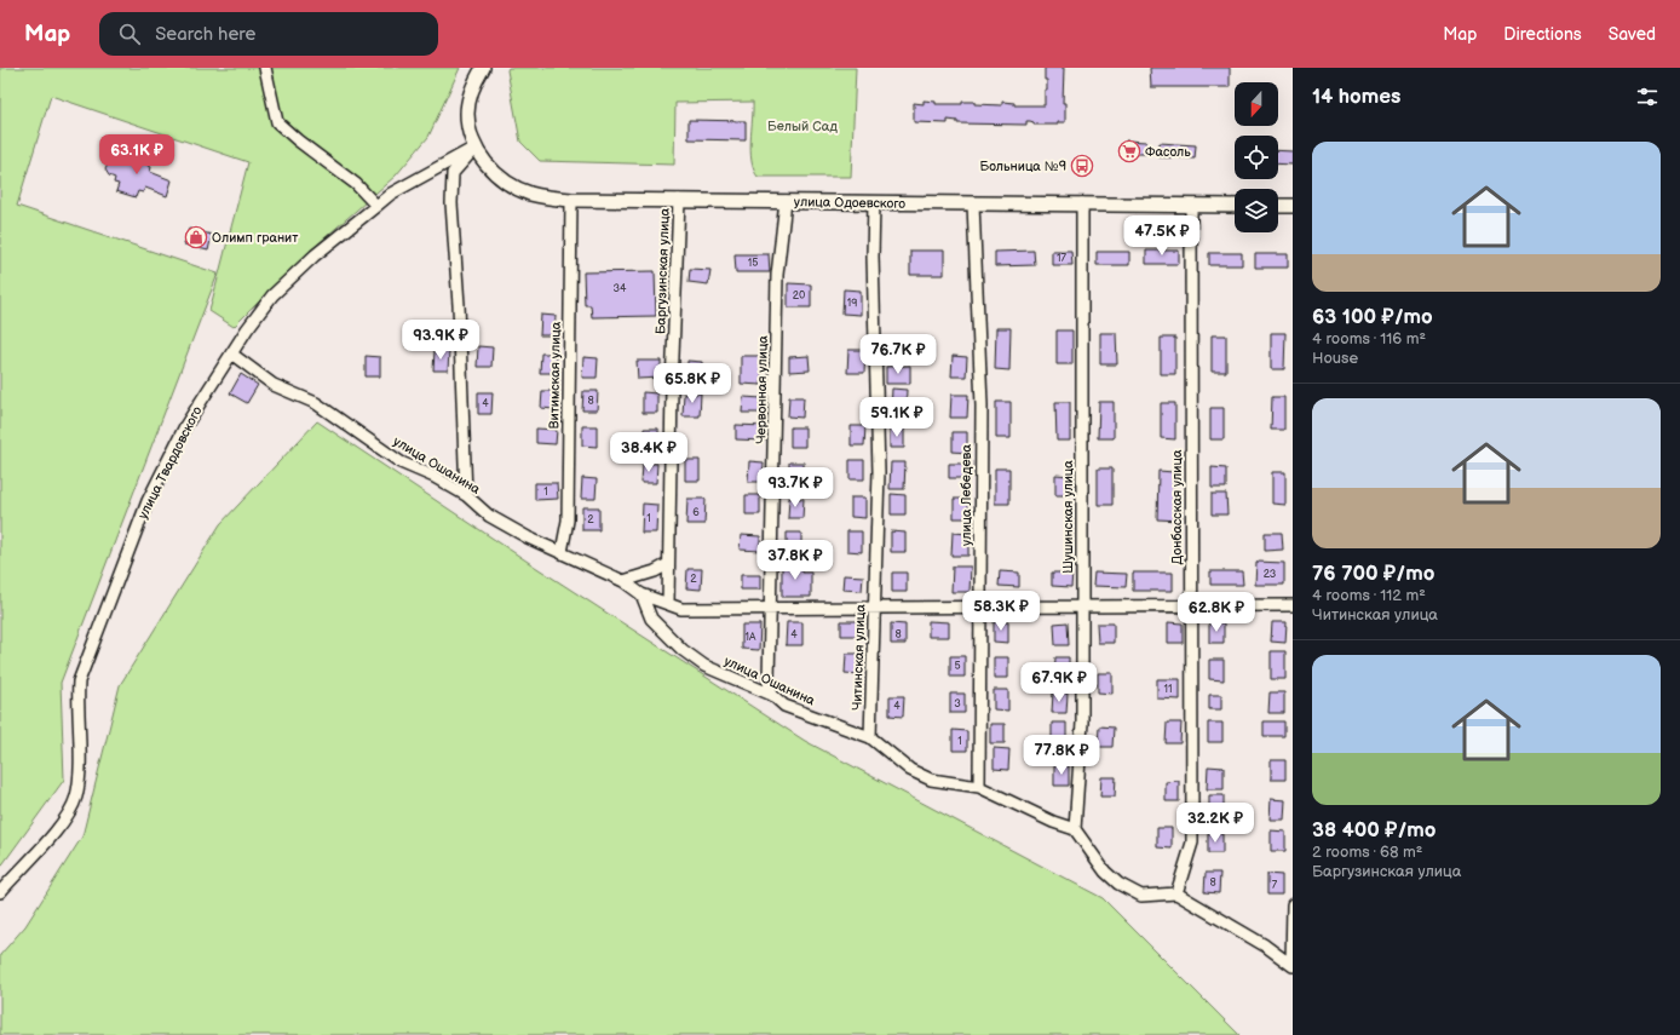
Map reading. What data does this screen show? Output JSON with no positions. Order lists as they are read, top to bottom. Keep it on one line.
{"streets":{"street":["улица Одоевского","Баргузинская улица","Витимская улица","Червонная улица","улица Твардовского","улица Ошанина","улица Лебедева","Донбасская улица","Шушинская улица","Читинская улица"]},"crossings":[["улица Одоевского","Баргузинская улица"],["улица Одоевского","Витимская улица"],["улица Одоевского","Червонная улица"],["улица Одоевского","улица Твардовского"],["улица Одоевского","улица Лебедева"],["улица Одоевского","Донбасская улица"],["улица Одоевского","Шушинская улица"],["улица Одоевского","Читинская улица"],["Витимская улица","улица Ошанина"],["Червонная улица","улица Ошанина"],["улица Твардовского","улица Ошанина"],["улица Ошанина","улица Лебедева"],["улица Ошанина","Шушинская улица"],["улица Ошанина","Читинская улица"]],"parks":["Белый Сад"],"places":{"supermarket":["Фасоль"],"bus stop":["Больница №9"],"shop":["Олимп гранит"]},"house_numbers":["17","15","34","20","19","8","4","1","6","1","2","23","2","4","8","1А","5","11","3","4","1","8","7"],"north":"bottom","page":{"header":"Map","search":"Search here","nav":["Map","Directions","Saved"],"heading":"14 homes","list":[{"name":"63 100 ₽/mo","note":"4 rooms · 116 m² · House"},{"name":"76 700 ₽/mo","note":"4 rooms · 112 m² · Читинская улица"},{"name":"38 400 ₽/mo","note":"2 rooms · 68 m² · Баргузинская улица"}],"price":["63.1K ₽","47.5K ₽","93.9K ₽","76.7K ₽","65.8K ₽","59.1K ₽","38.4K ₽","93.7K ₽","37.8K ₽","58.3K ₽","62.8K ₽","67.9K ₽","77.8K ₽","32.2K ₽"]}}
